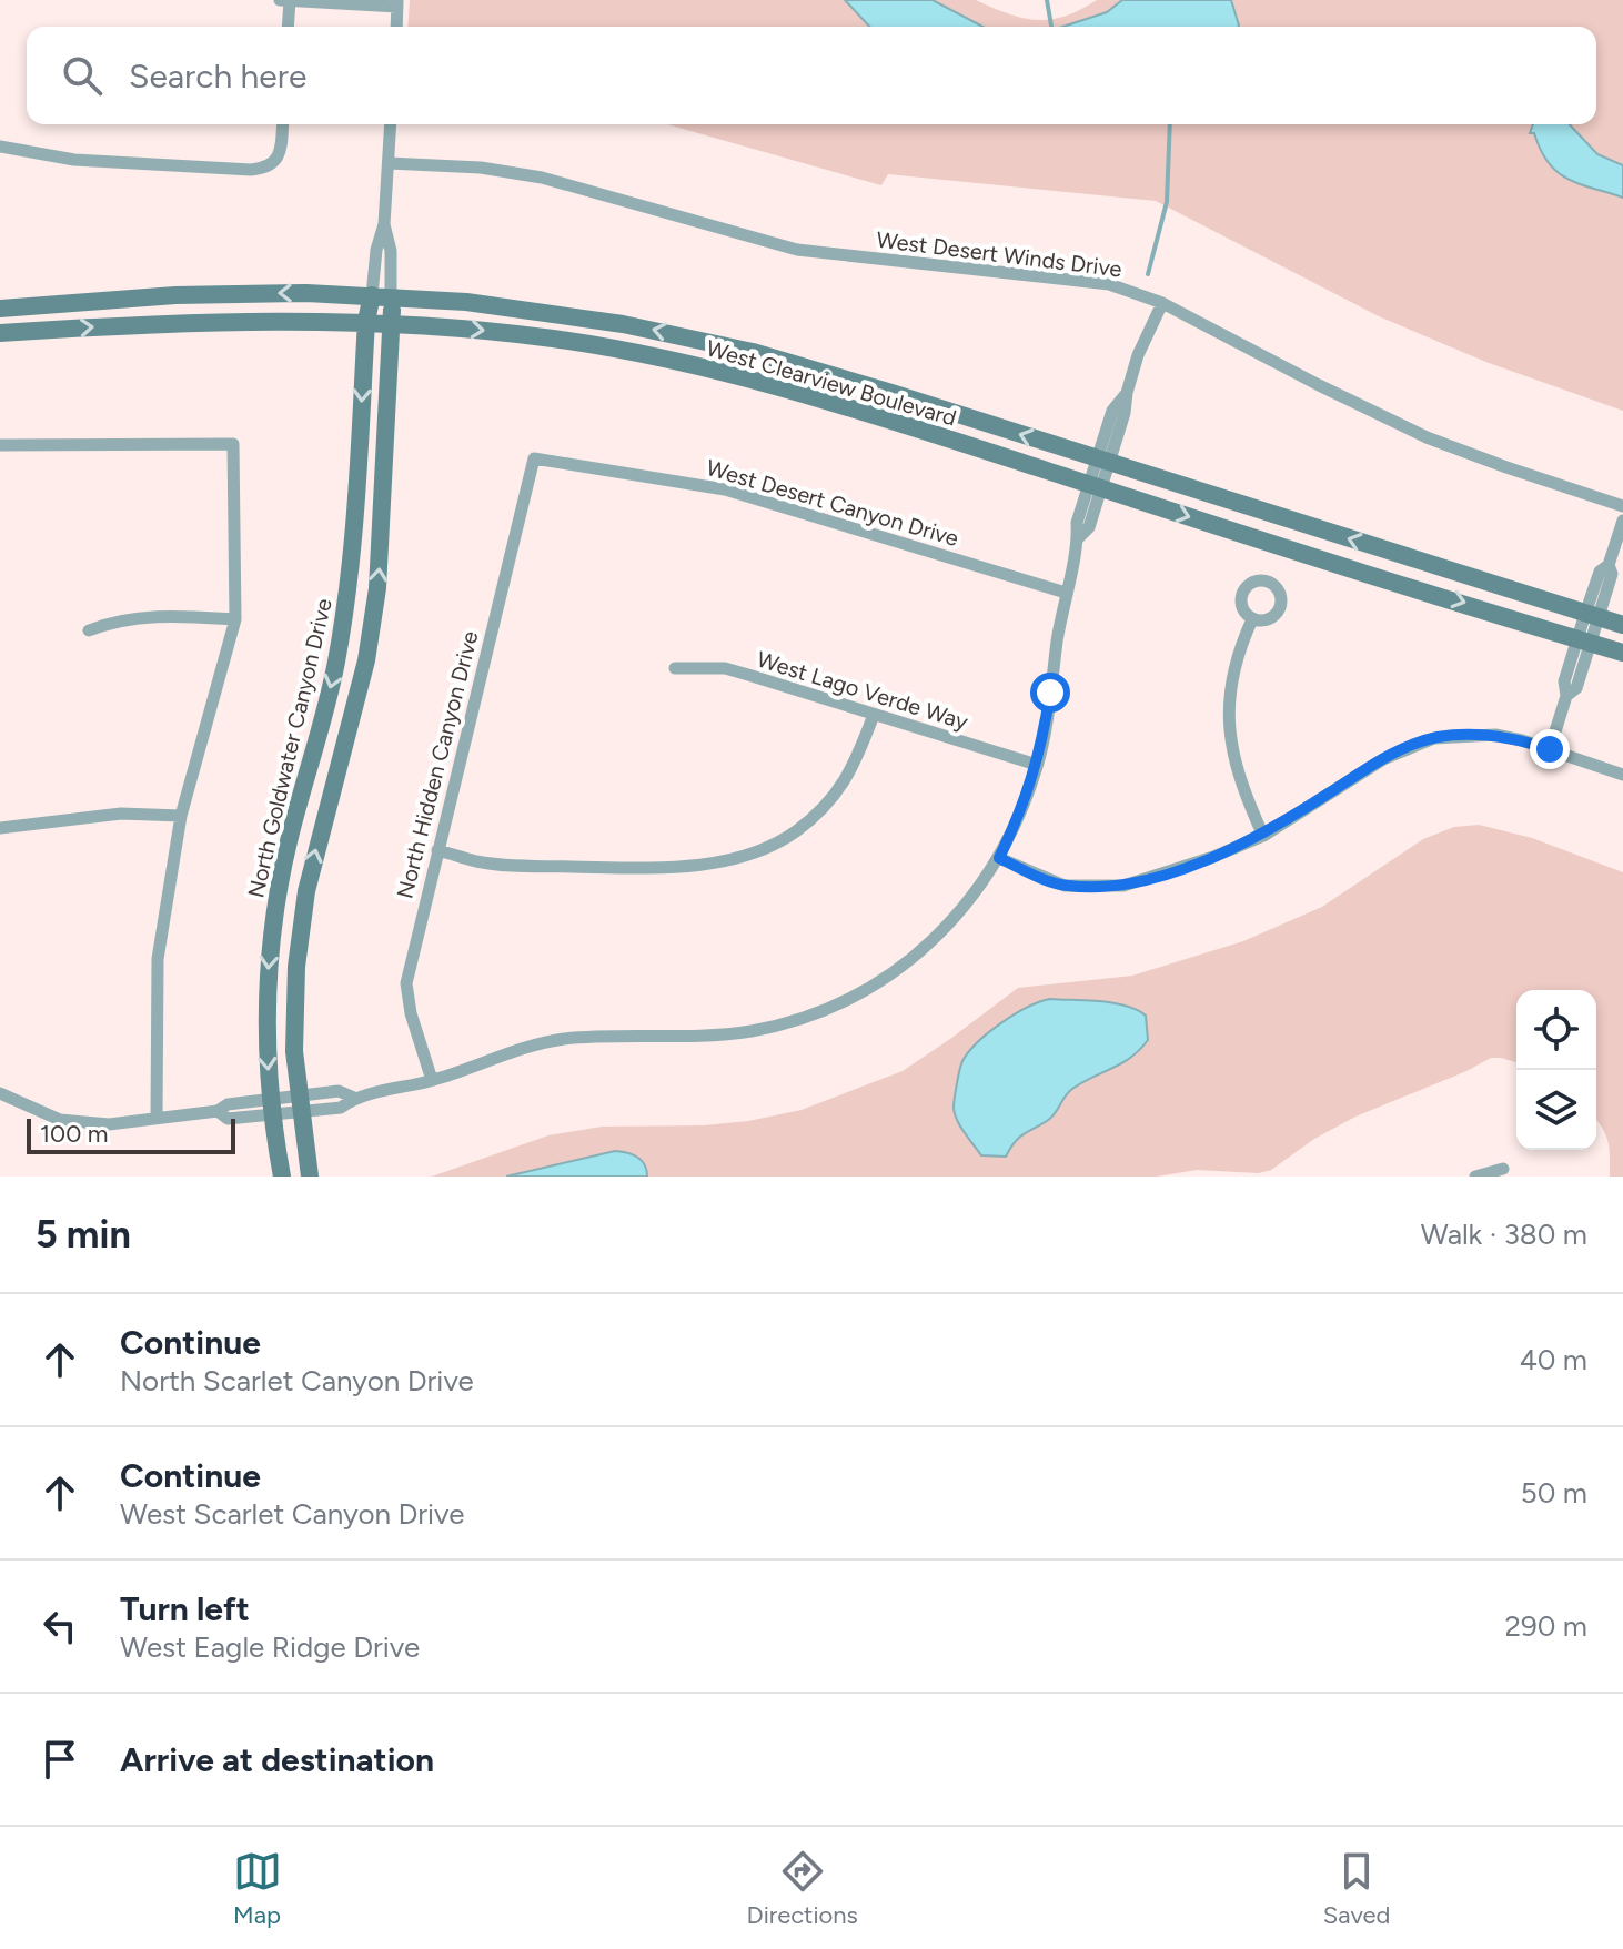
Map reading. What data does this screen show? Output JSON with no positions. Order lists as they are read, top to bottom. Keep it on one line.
{"streets":{"street":["West Desert Winds Drive","West Clearview Boulevard","West Desert Canyon Drive","West Lago Verde Way","North Goldwater Canyon Drive","North Hidden Canyon Drive"]},"crossings":[["West Desert Winds Drive","North Goldwater Canyon Drive"],["West Clearview Boulevard","North Goldwater Canyon Drive"],["West Desert Canyon Drive","North Hidden Canyon Drive"]],"scale_bar":"100 m","page":{"search":"Search here","scale":"100 m","heading":["5 min","Walk · 380 m"],"list":[["Continue","North Scarlet Canyon Drive","40 m"],["Continue","West Scarlet Canyon Drive","50 m"],["Turn left","West Eagle Ridge Drive","290 m"],"Arrive at destination"],"nav":["Map","Directions","Saved"]}}
